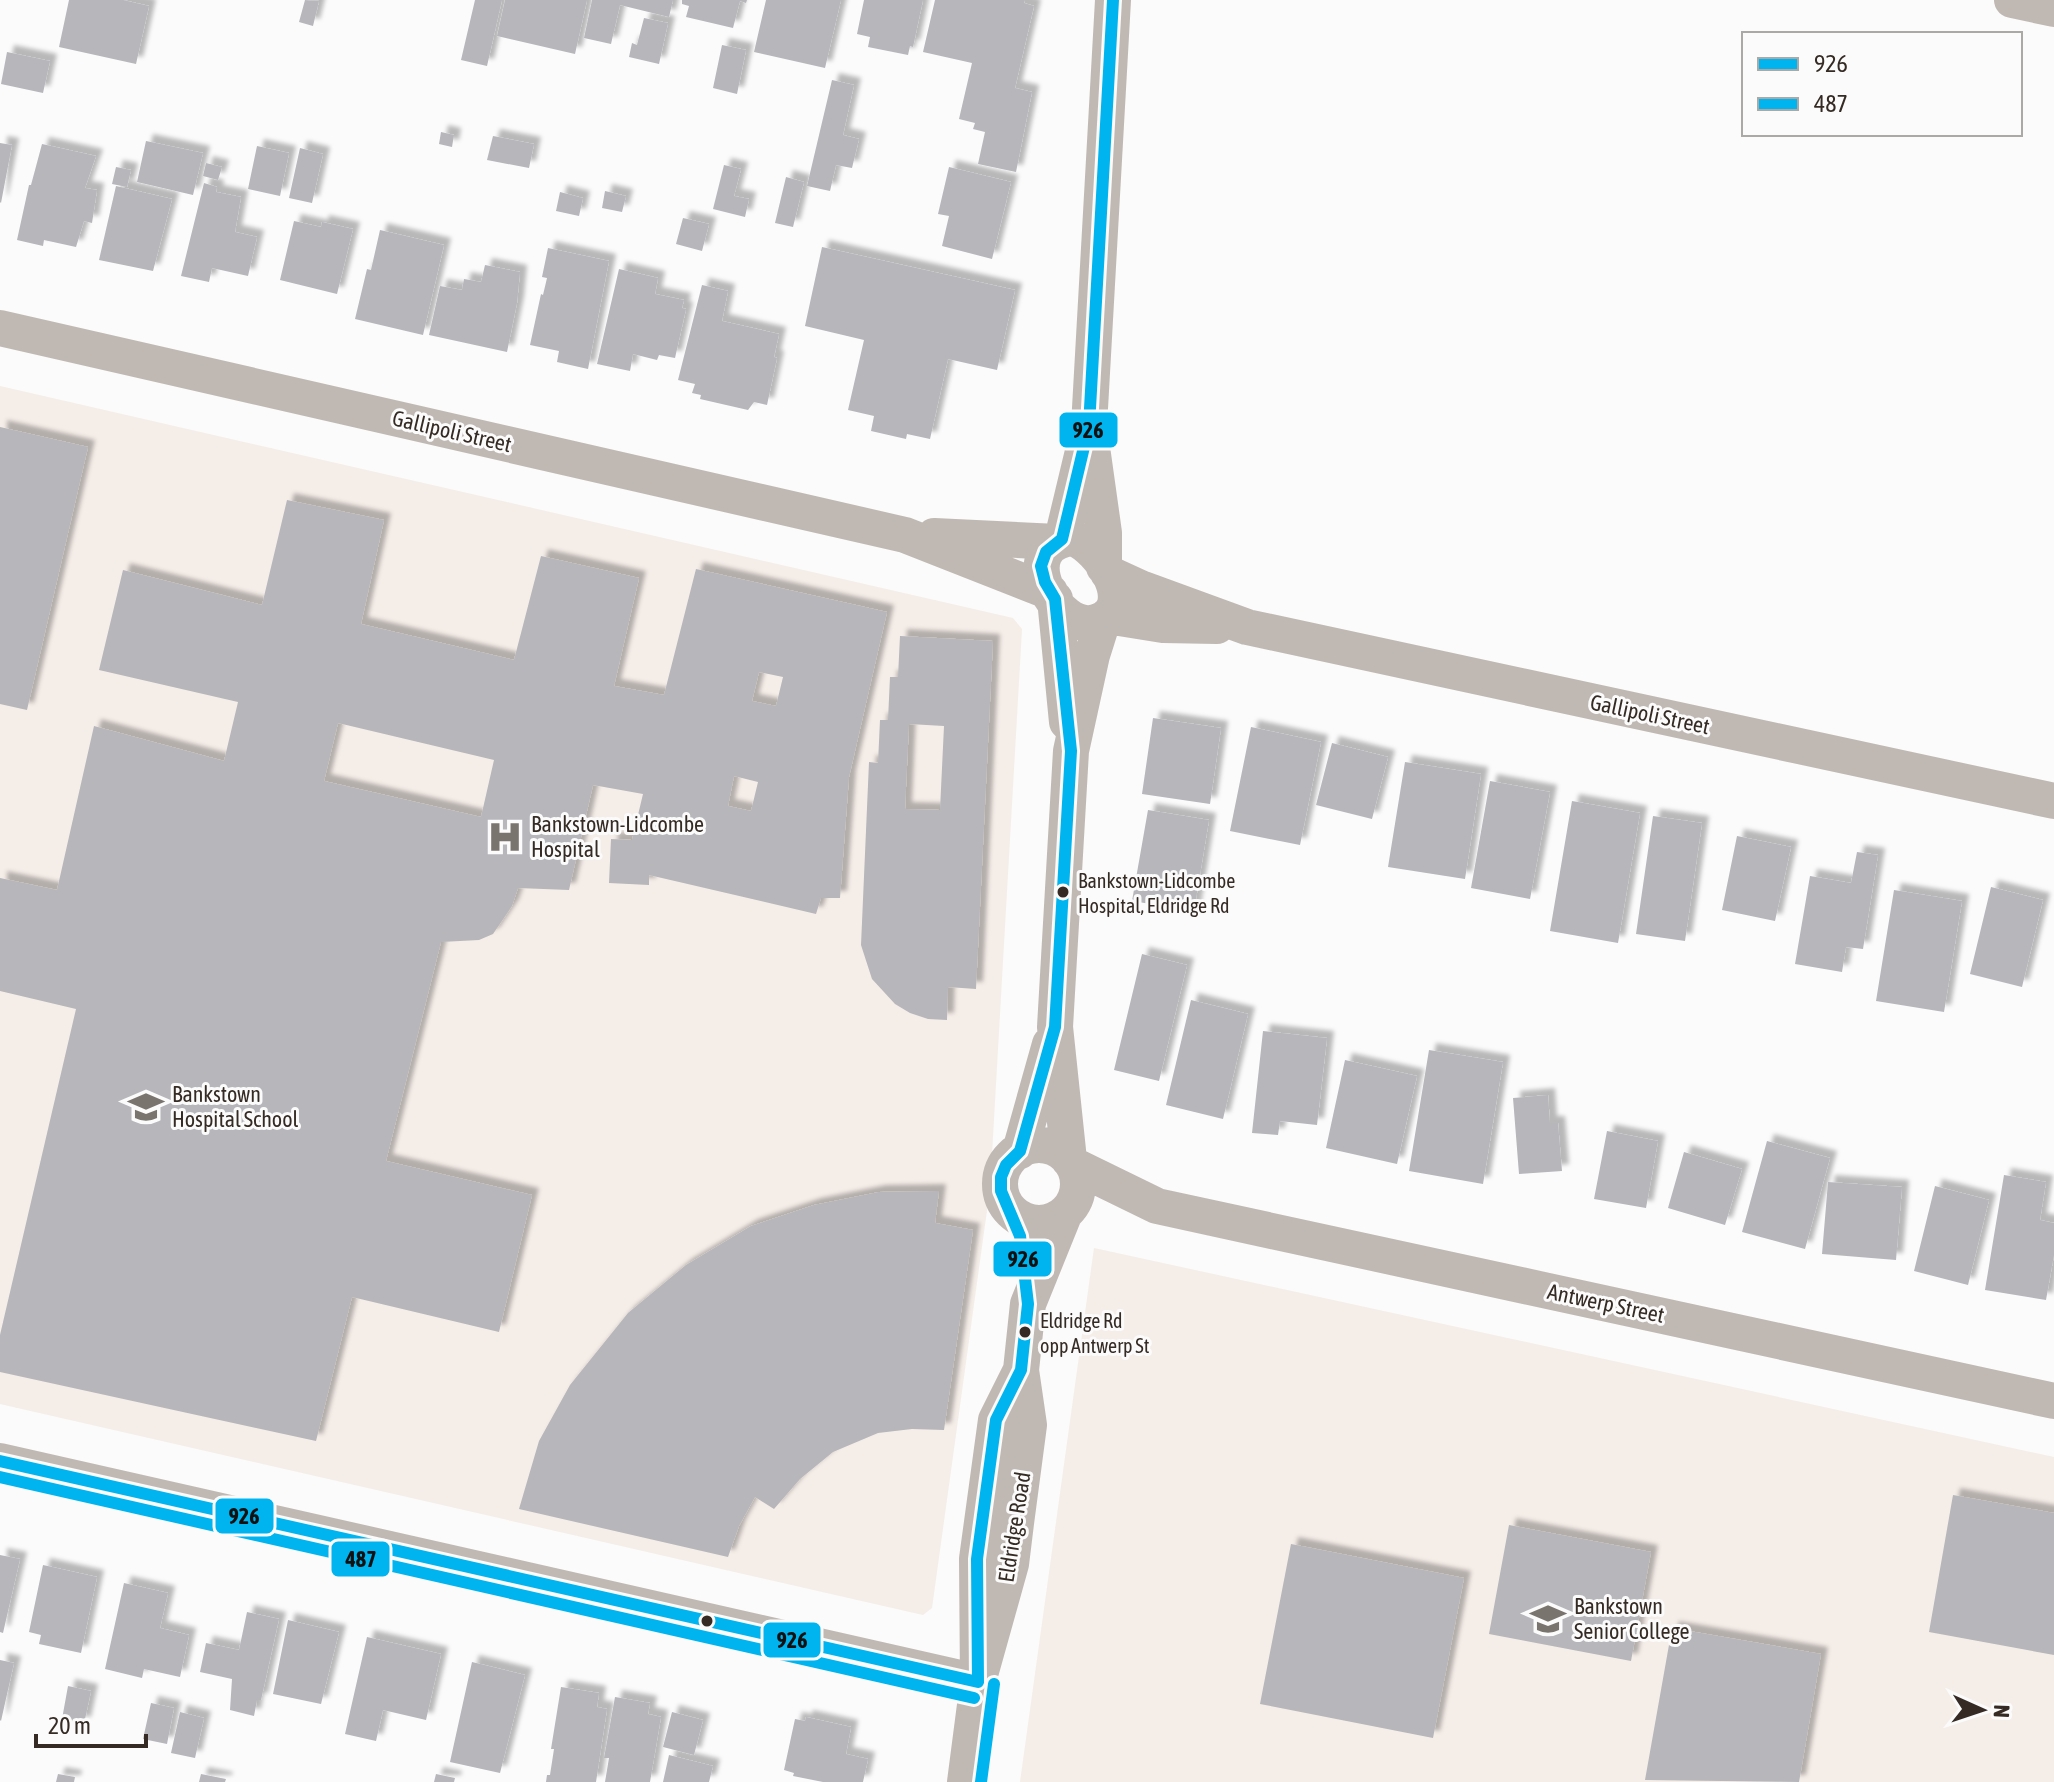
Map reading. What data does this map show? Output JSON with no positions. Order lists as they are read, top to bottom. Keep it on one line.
{"streets":{"street":["Gallipoli Street","Antwerp Street","Eldridge Road"]},"crossings":[["Antwerp Street","Eldridge Road"]],"places":{"hospital":["Bankstown-Lidcombe Hospital"],"other":["Bankstown-Lidcombe Hospital, Eldridge Rd","Eldridge Rd opp Antwerp St"],"school or university":["Bankstown Hospital School","Bankstown Senior College"]},"lines":["transit line 926","transit line 487"],"legend":["926","487"],"scale_bar":"20 m","north":"right"}
